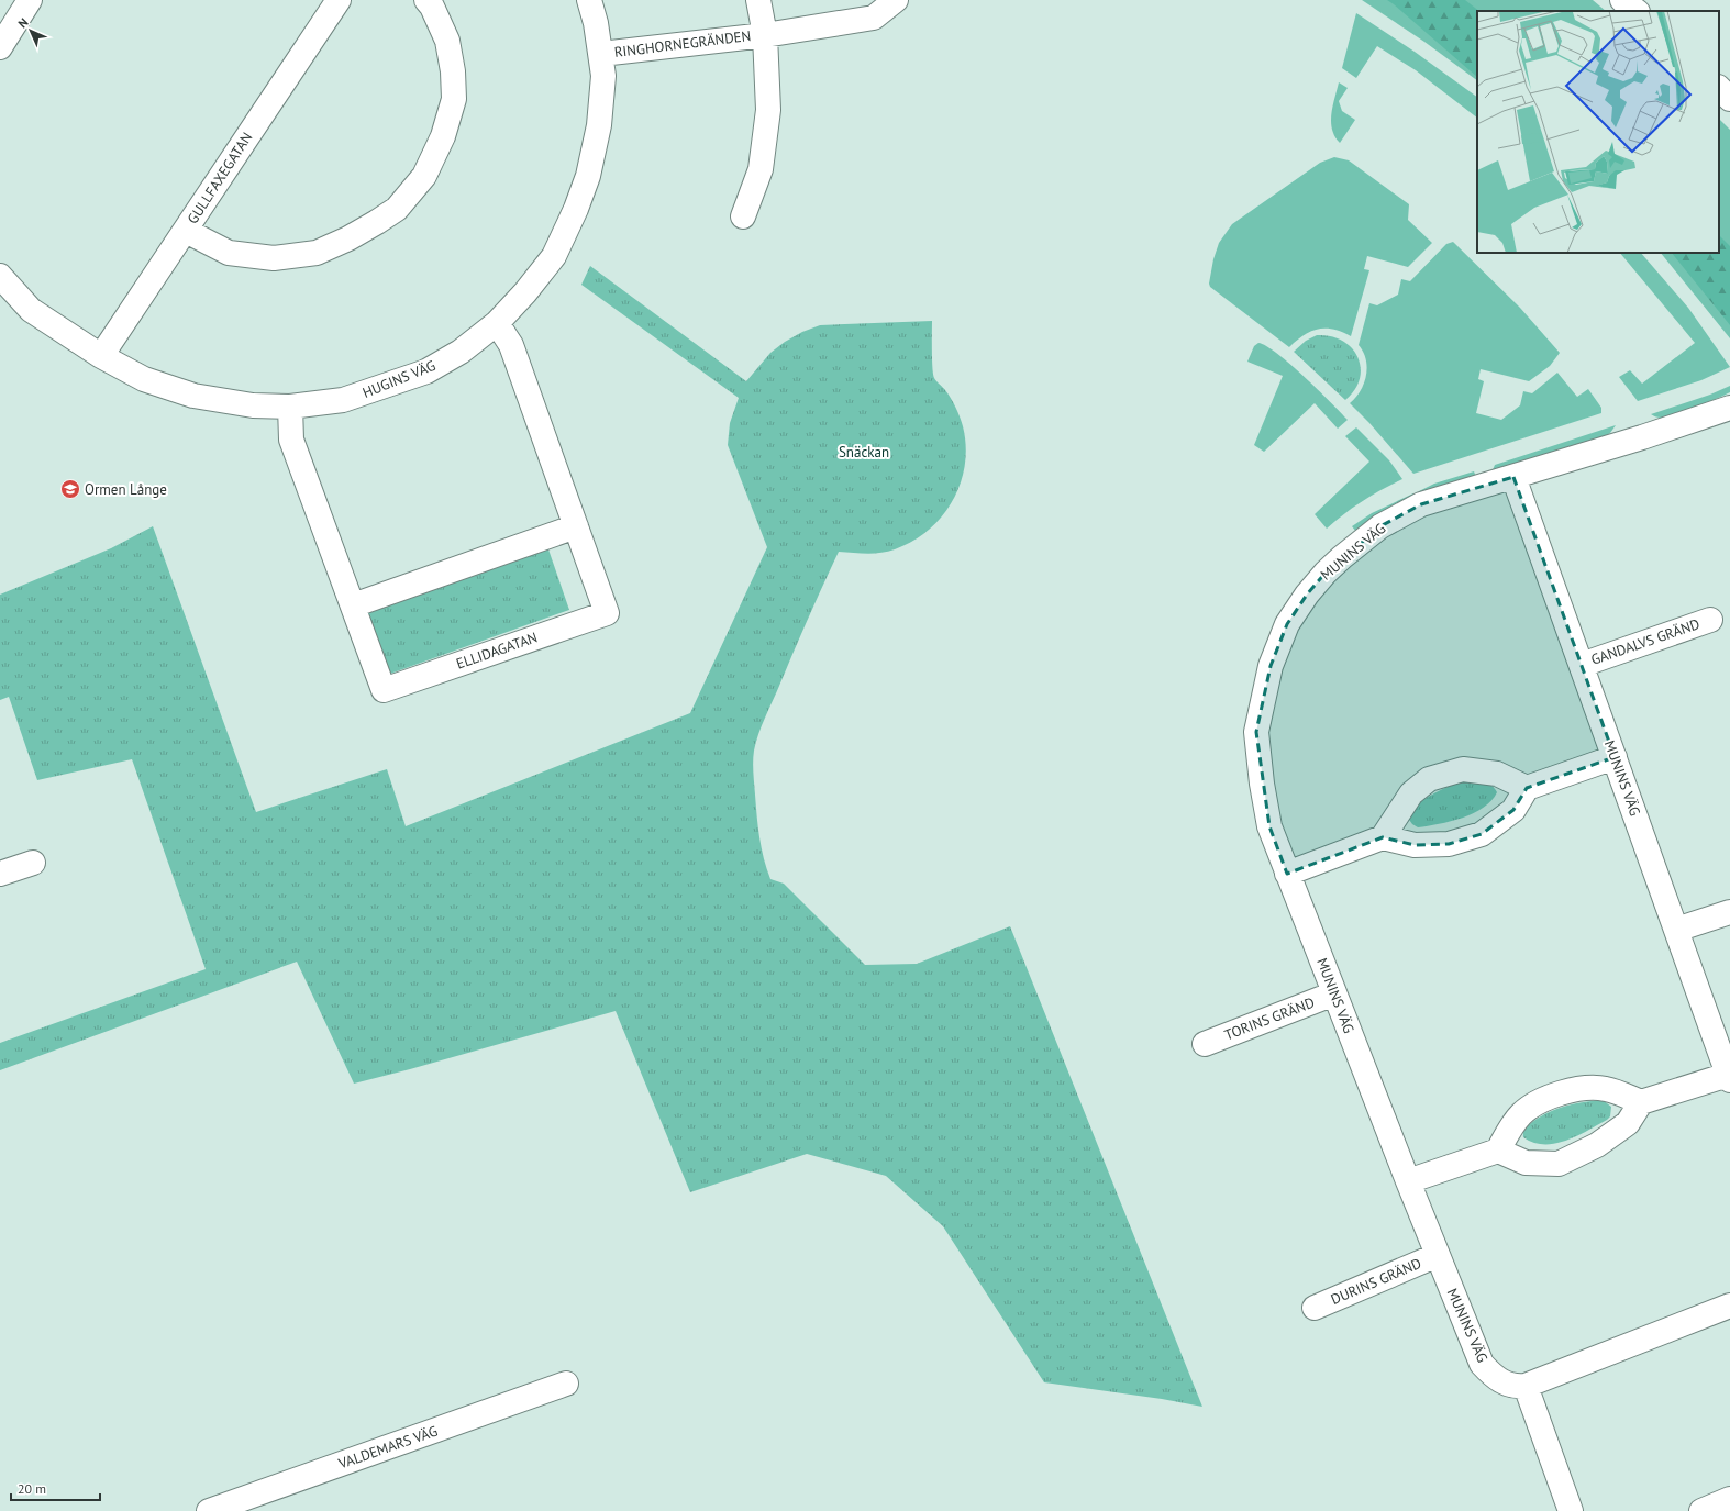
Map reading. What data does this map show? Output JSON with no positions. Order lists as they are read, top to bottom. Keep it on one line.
{"streets":{"street":["RINGHORNEGRÄNDEN","GULLFAXEGATAN","HUGINS VÄG","MUNINS VÄG","GANDALVS GRÄND","ELLIDAGATAN","TORINS GRÄND","DURINS GRÄND","VALDEMARS VÄG"]},"crossings":[["RINGHORNEGRÄNDEN","HUGINS VÄG"],["GULLFAXEGATAN","HUGINS VÄG"],["HUGINS VÄG","ELLIDAGATAN"],["MUNINS VÄG","GANDALVS GRÄND"],["MUNINS VÄG","TORINS GRÄND"],["MUNINS VÄG","DURINS GRÄND"]],"parks":["Snäckan"],"places":{"school or university":["Ormen Långe"]},"scale_bar":"20 m","north":"top left"}
